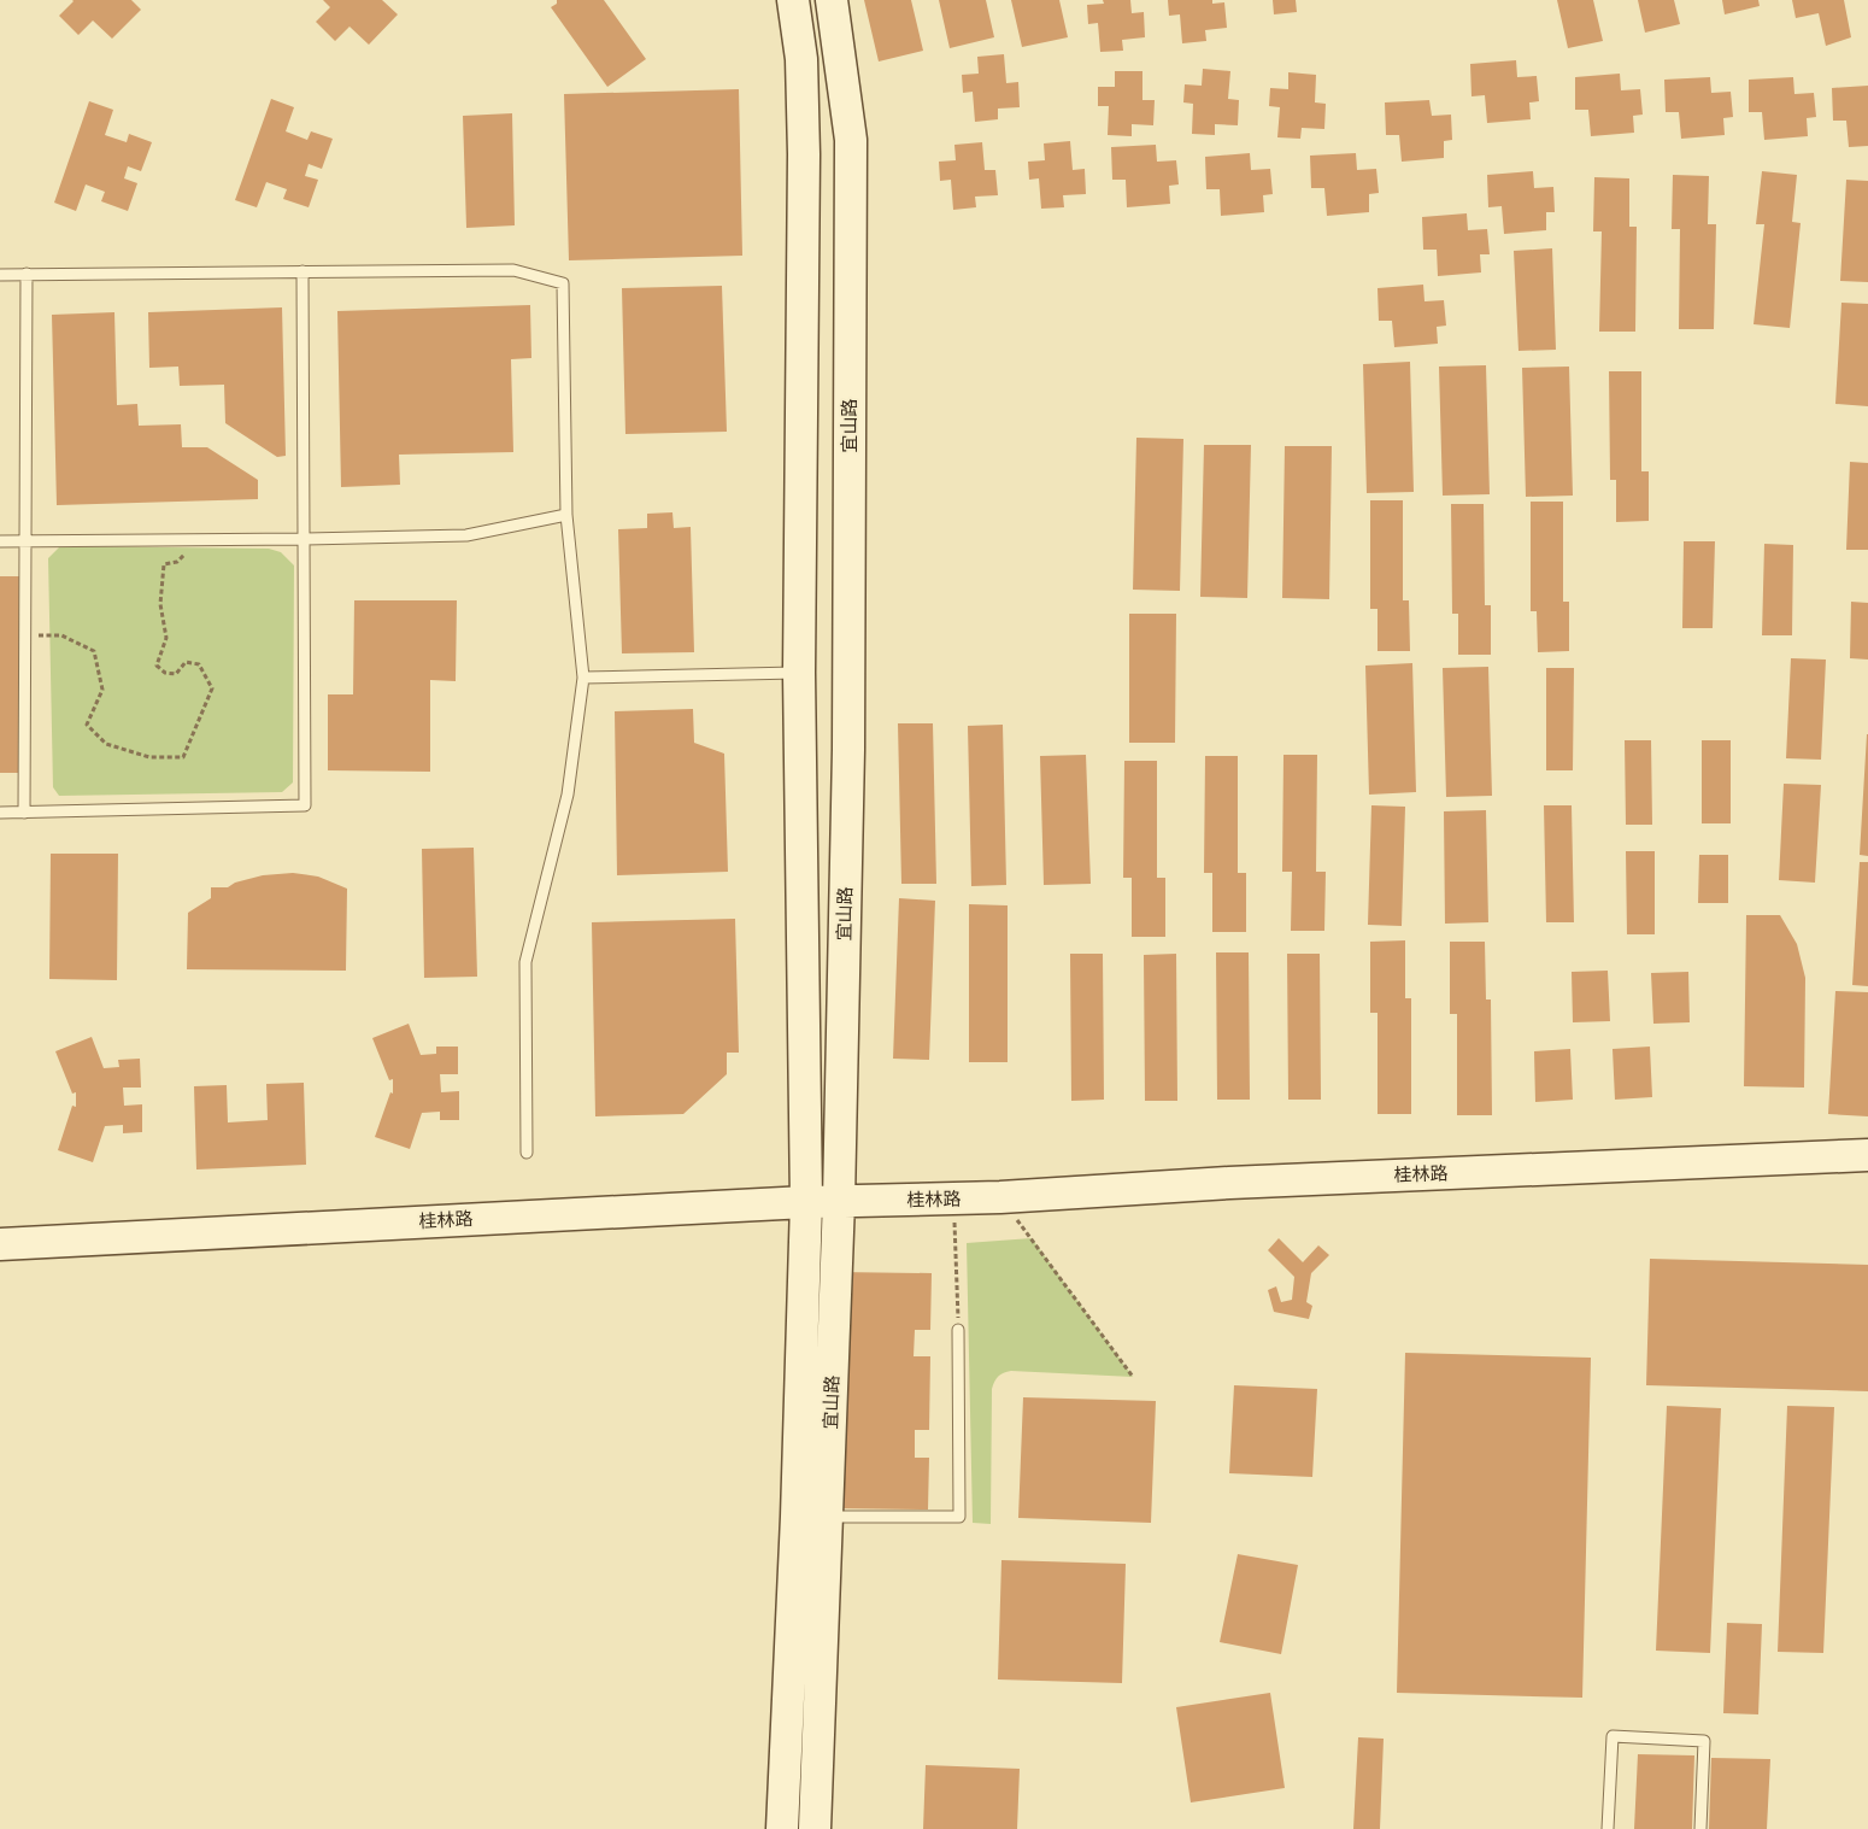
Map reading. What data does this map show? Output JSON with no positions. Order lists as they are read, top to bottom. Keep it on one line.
{"streets":{"main road":["宜山路","桂林路"]},"crossings":[["宜山路","桂林路"]]}
